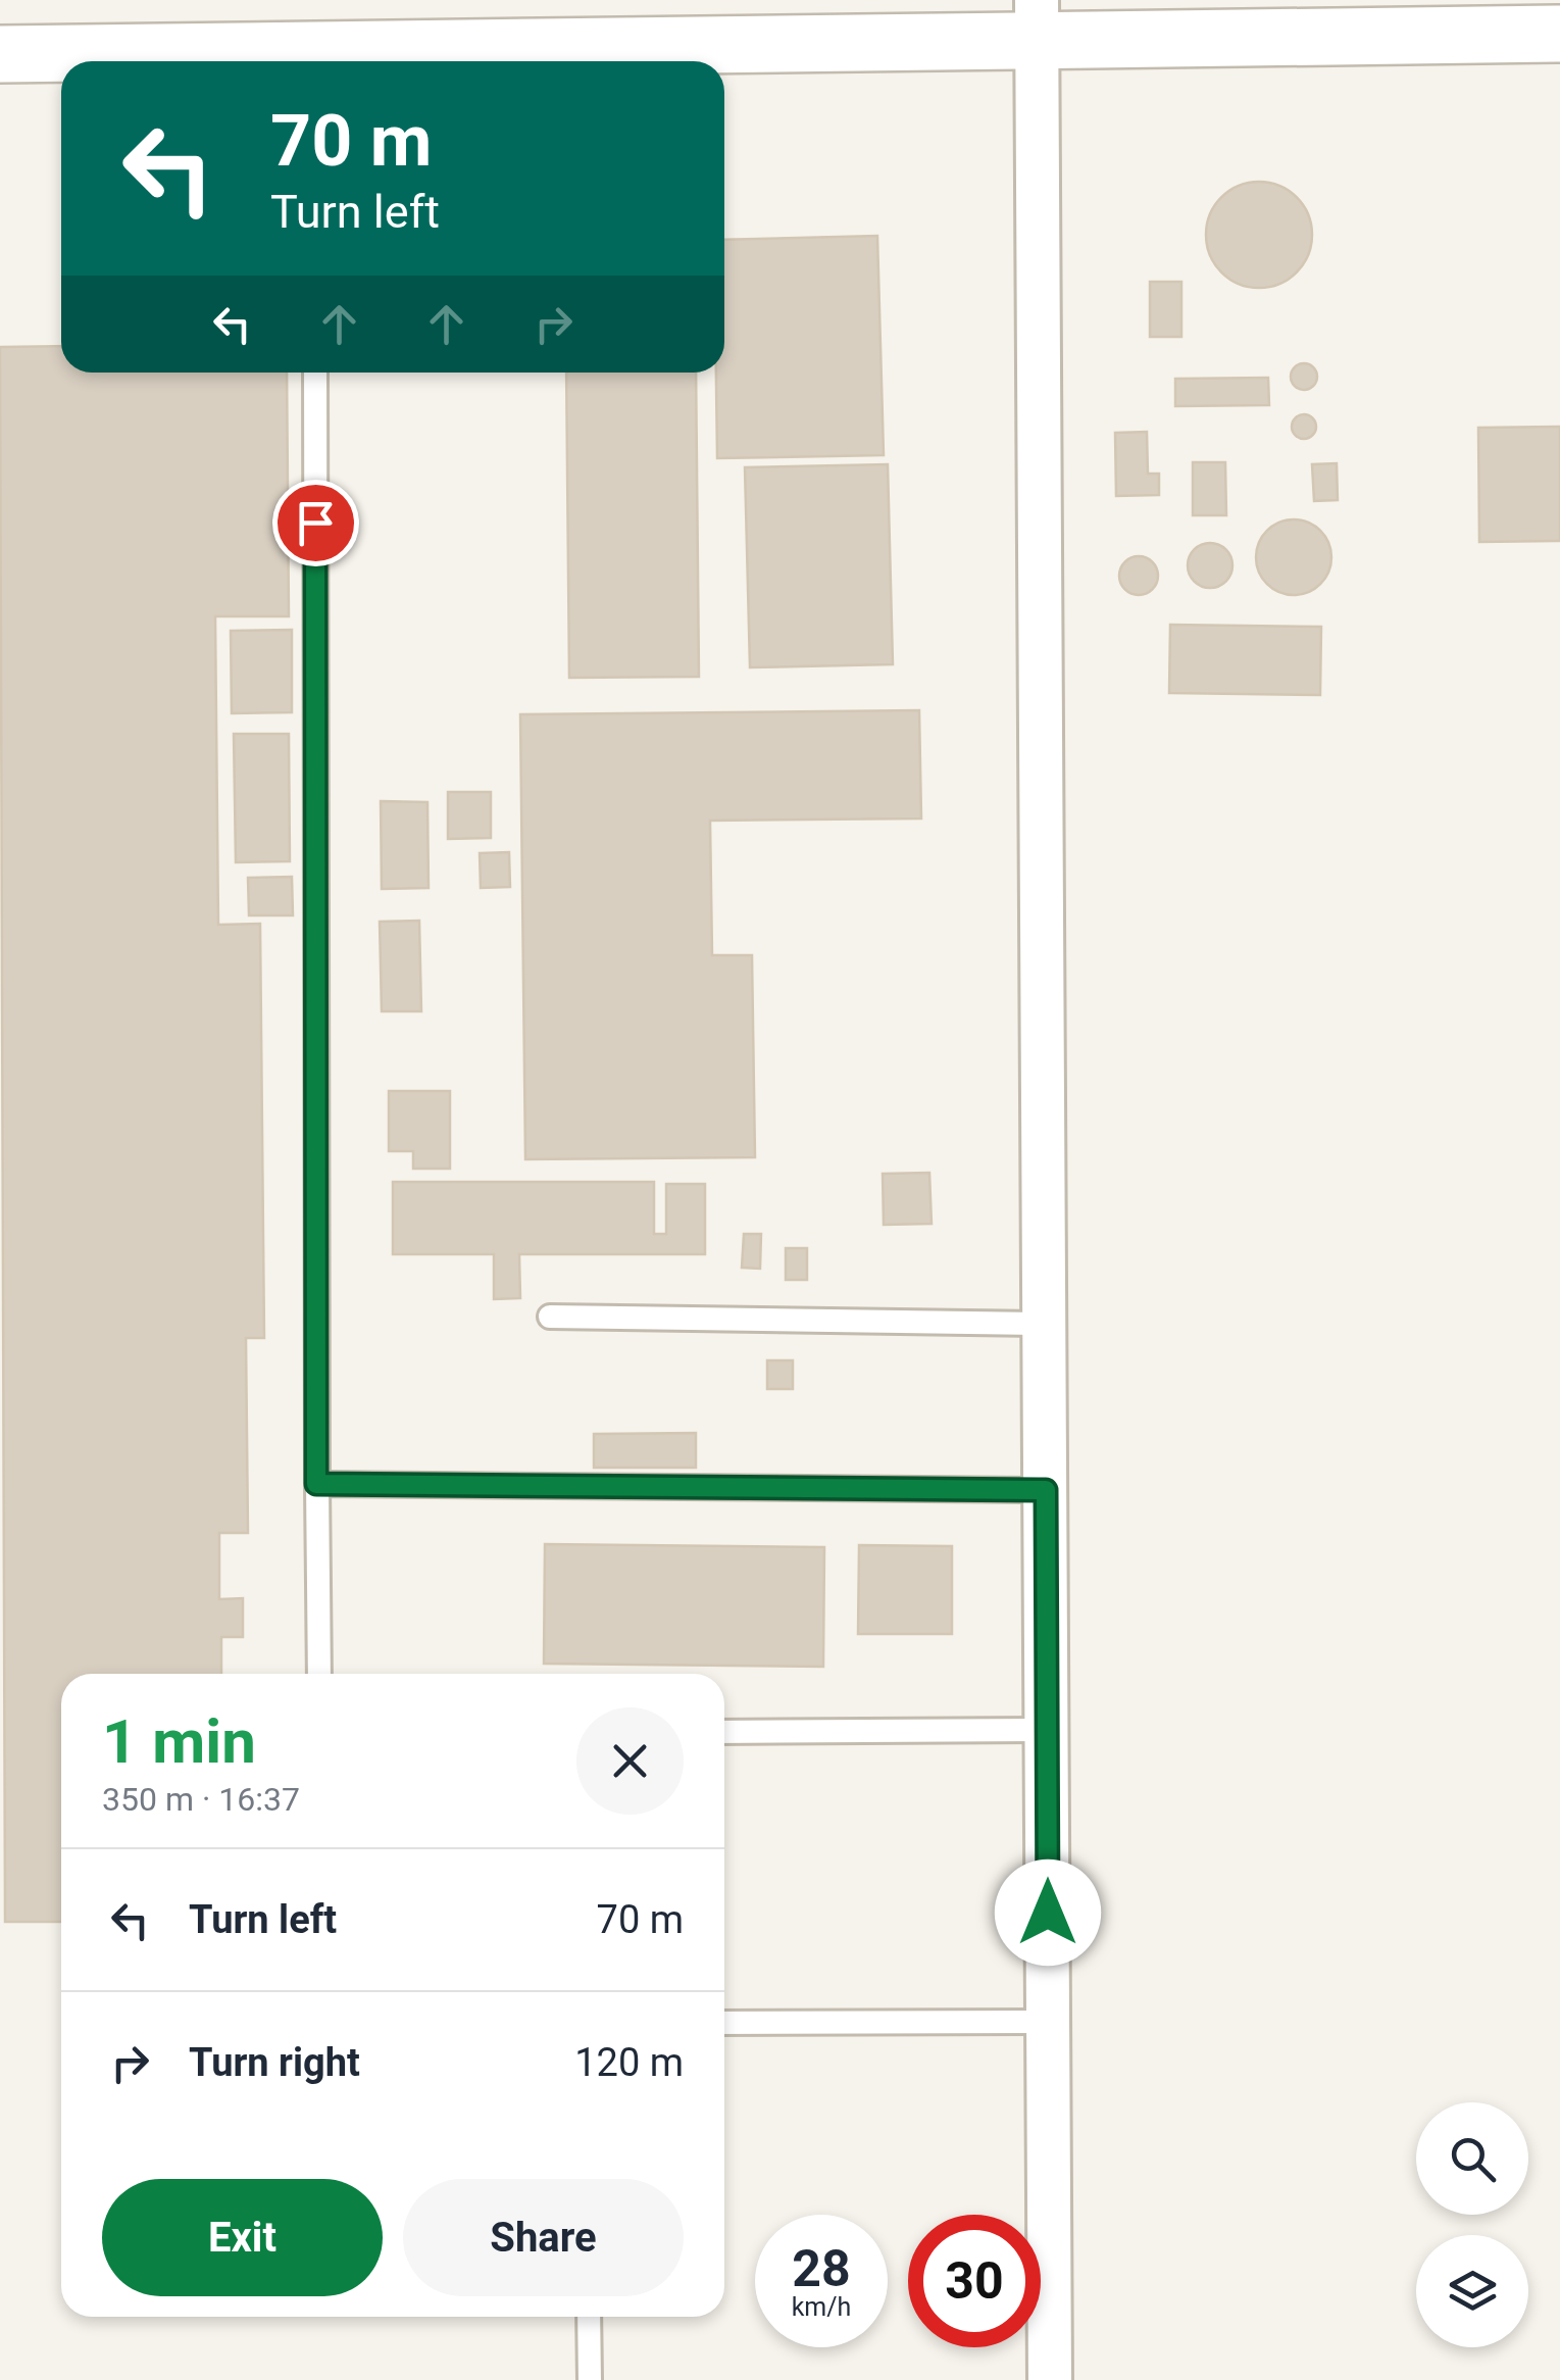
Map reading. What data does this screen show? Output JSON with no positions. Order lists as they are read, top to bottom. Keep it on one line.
{"page":{"turn":["70 m","Turn left"],"heading":["1 min","350 m · 16:37"],"list":[{"name":"Turn left","value":"70 m"},{"name":"Turn right","value":"120 m"}],"buttons":["Exit","Share"],"speed":"28 km/h","limit":"30"}}
